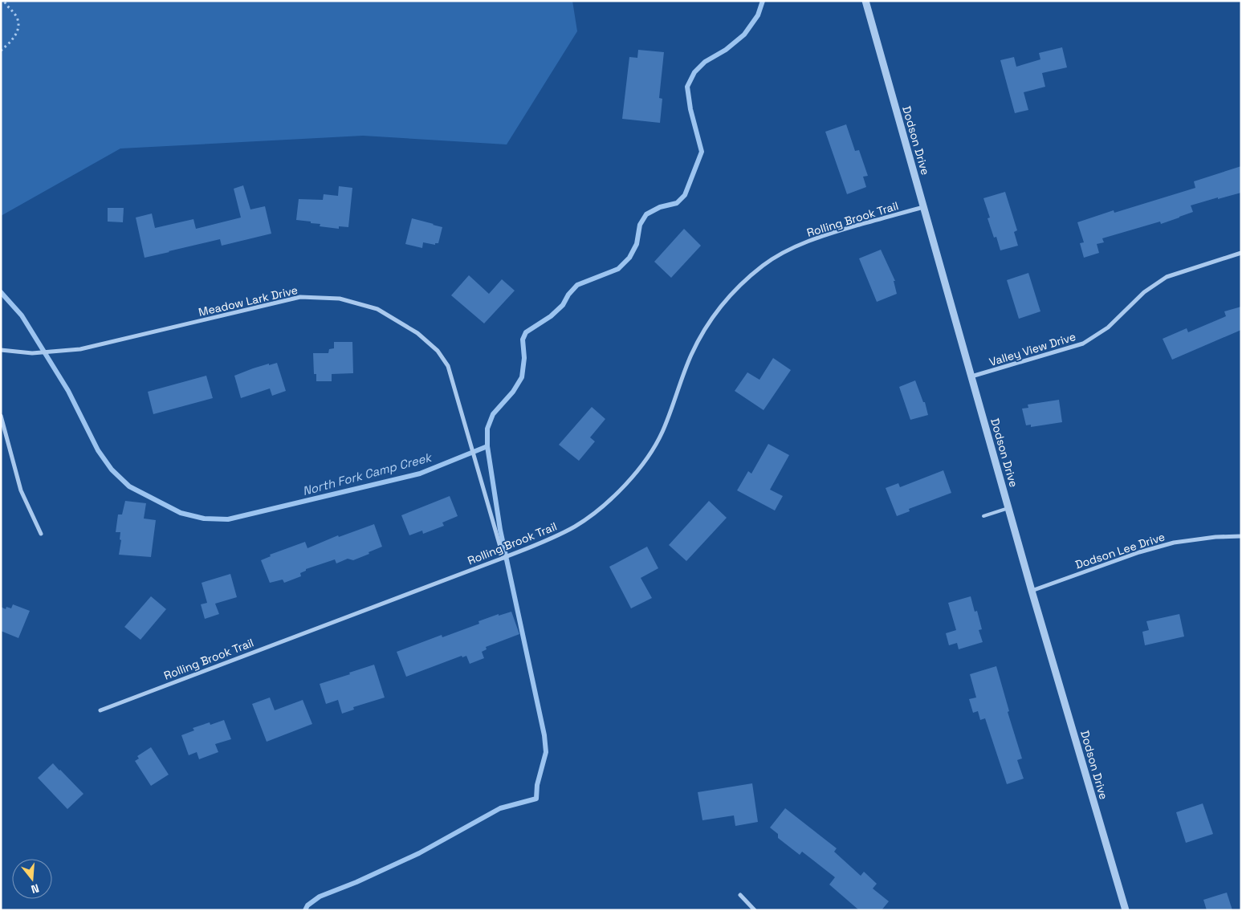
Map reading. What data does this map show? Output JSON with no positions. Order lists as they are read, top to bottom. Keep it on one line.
{"streets":{"street":["Dodson Drive","Rolling Brook Trail","Meadow Lark Drive","Valley View Drive","Dodson Lee Drive"]},"crossings":[["Dodson Drive","Rolling Brook Trail"],["Dodson Drive","Valley View Drive"],["Dodson Drive","Dodson Lee Drive"],["Rolling Brook Trail","Meadow Lark Drive"]],"water":["North Fork Camp Creek"],"north":"bottom"}
